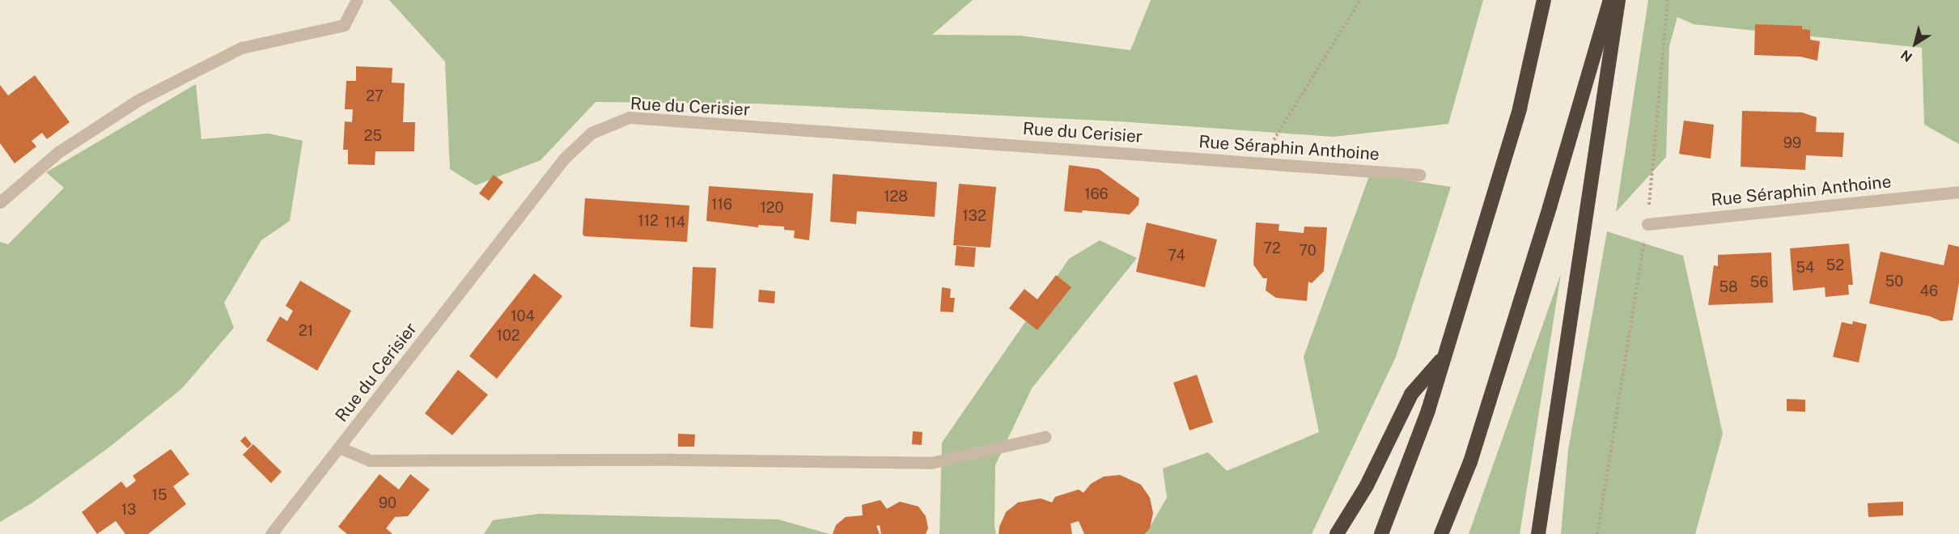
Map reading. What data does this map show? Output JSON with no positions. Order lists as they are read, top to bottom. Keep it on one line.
{"streets":{"street":["Rue du Cerisier","Rue Séraphin Anthoine"]},"crossings":[["Rue du Cerisier","Rue Séraphin Anthoine"]],"house_numbers":["27","25","99","166","128","116","120","132","112","114","72","70","74","52","54","50","56","58","46","104","21","102","15","90","13"],"north":"bottom left"}
